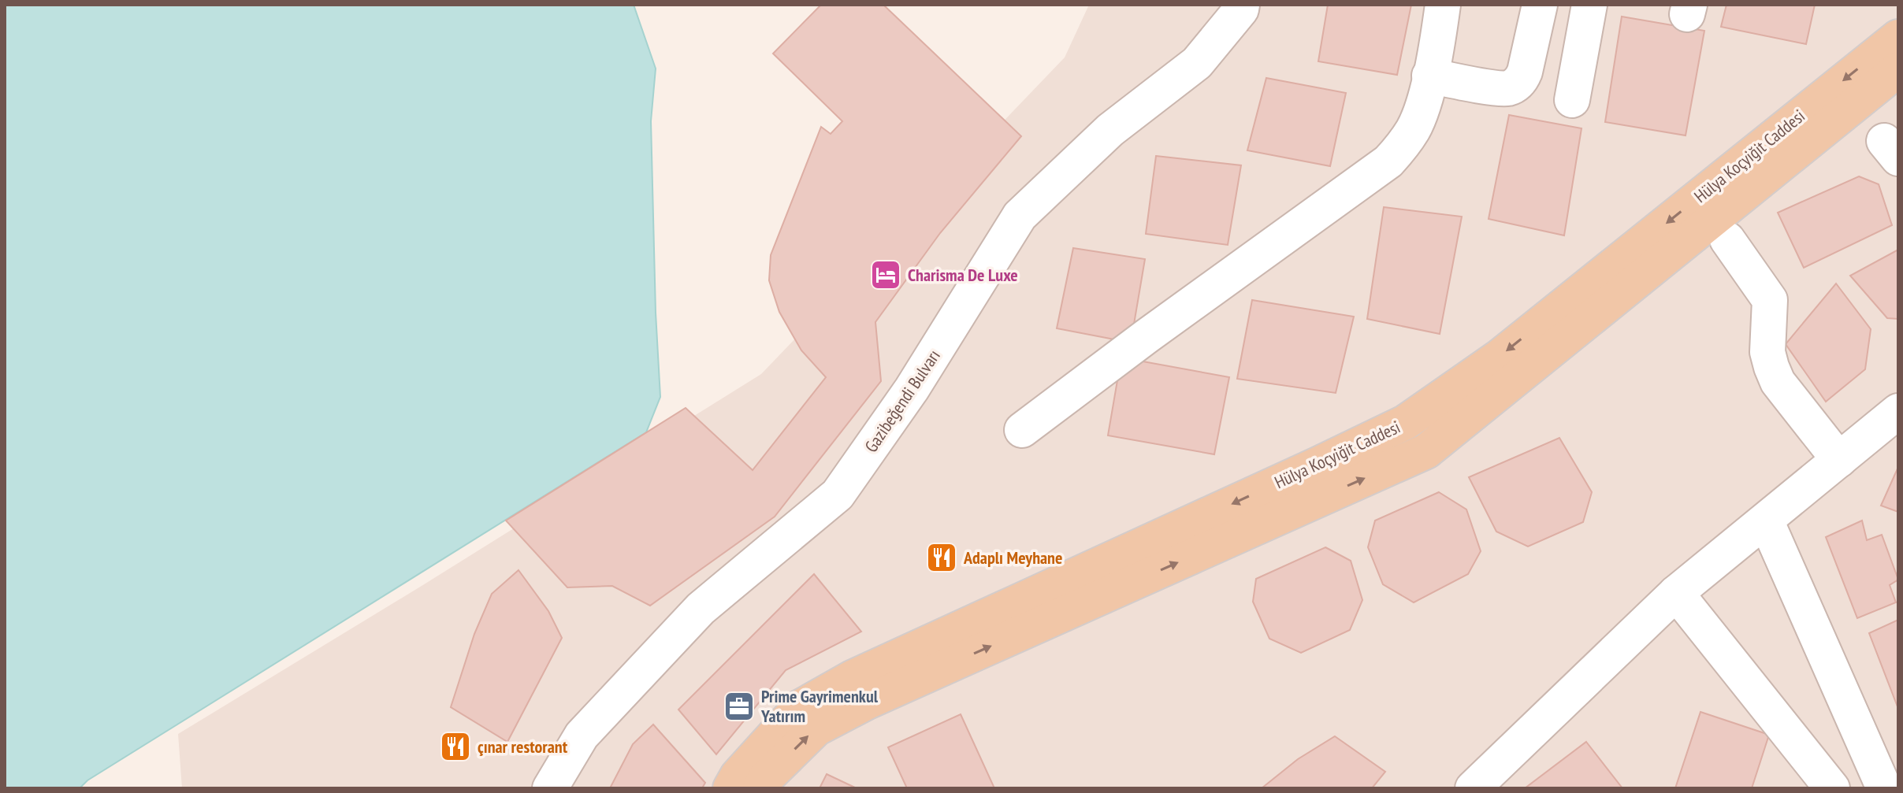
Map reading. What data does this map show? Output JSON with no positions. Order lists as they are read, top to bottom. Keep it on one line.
{"streets":{"main road":["Hülya Koçyiğit Caddesi"],"street":["Gazibeğendi Bulvarı"]},"places":{"hotel":["Charisma De Luxe"],"restaurant":["Adaplı Meyhane","çınar restorant"],"office":["Prime Gayrimenkul Yatırım"]}}
